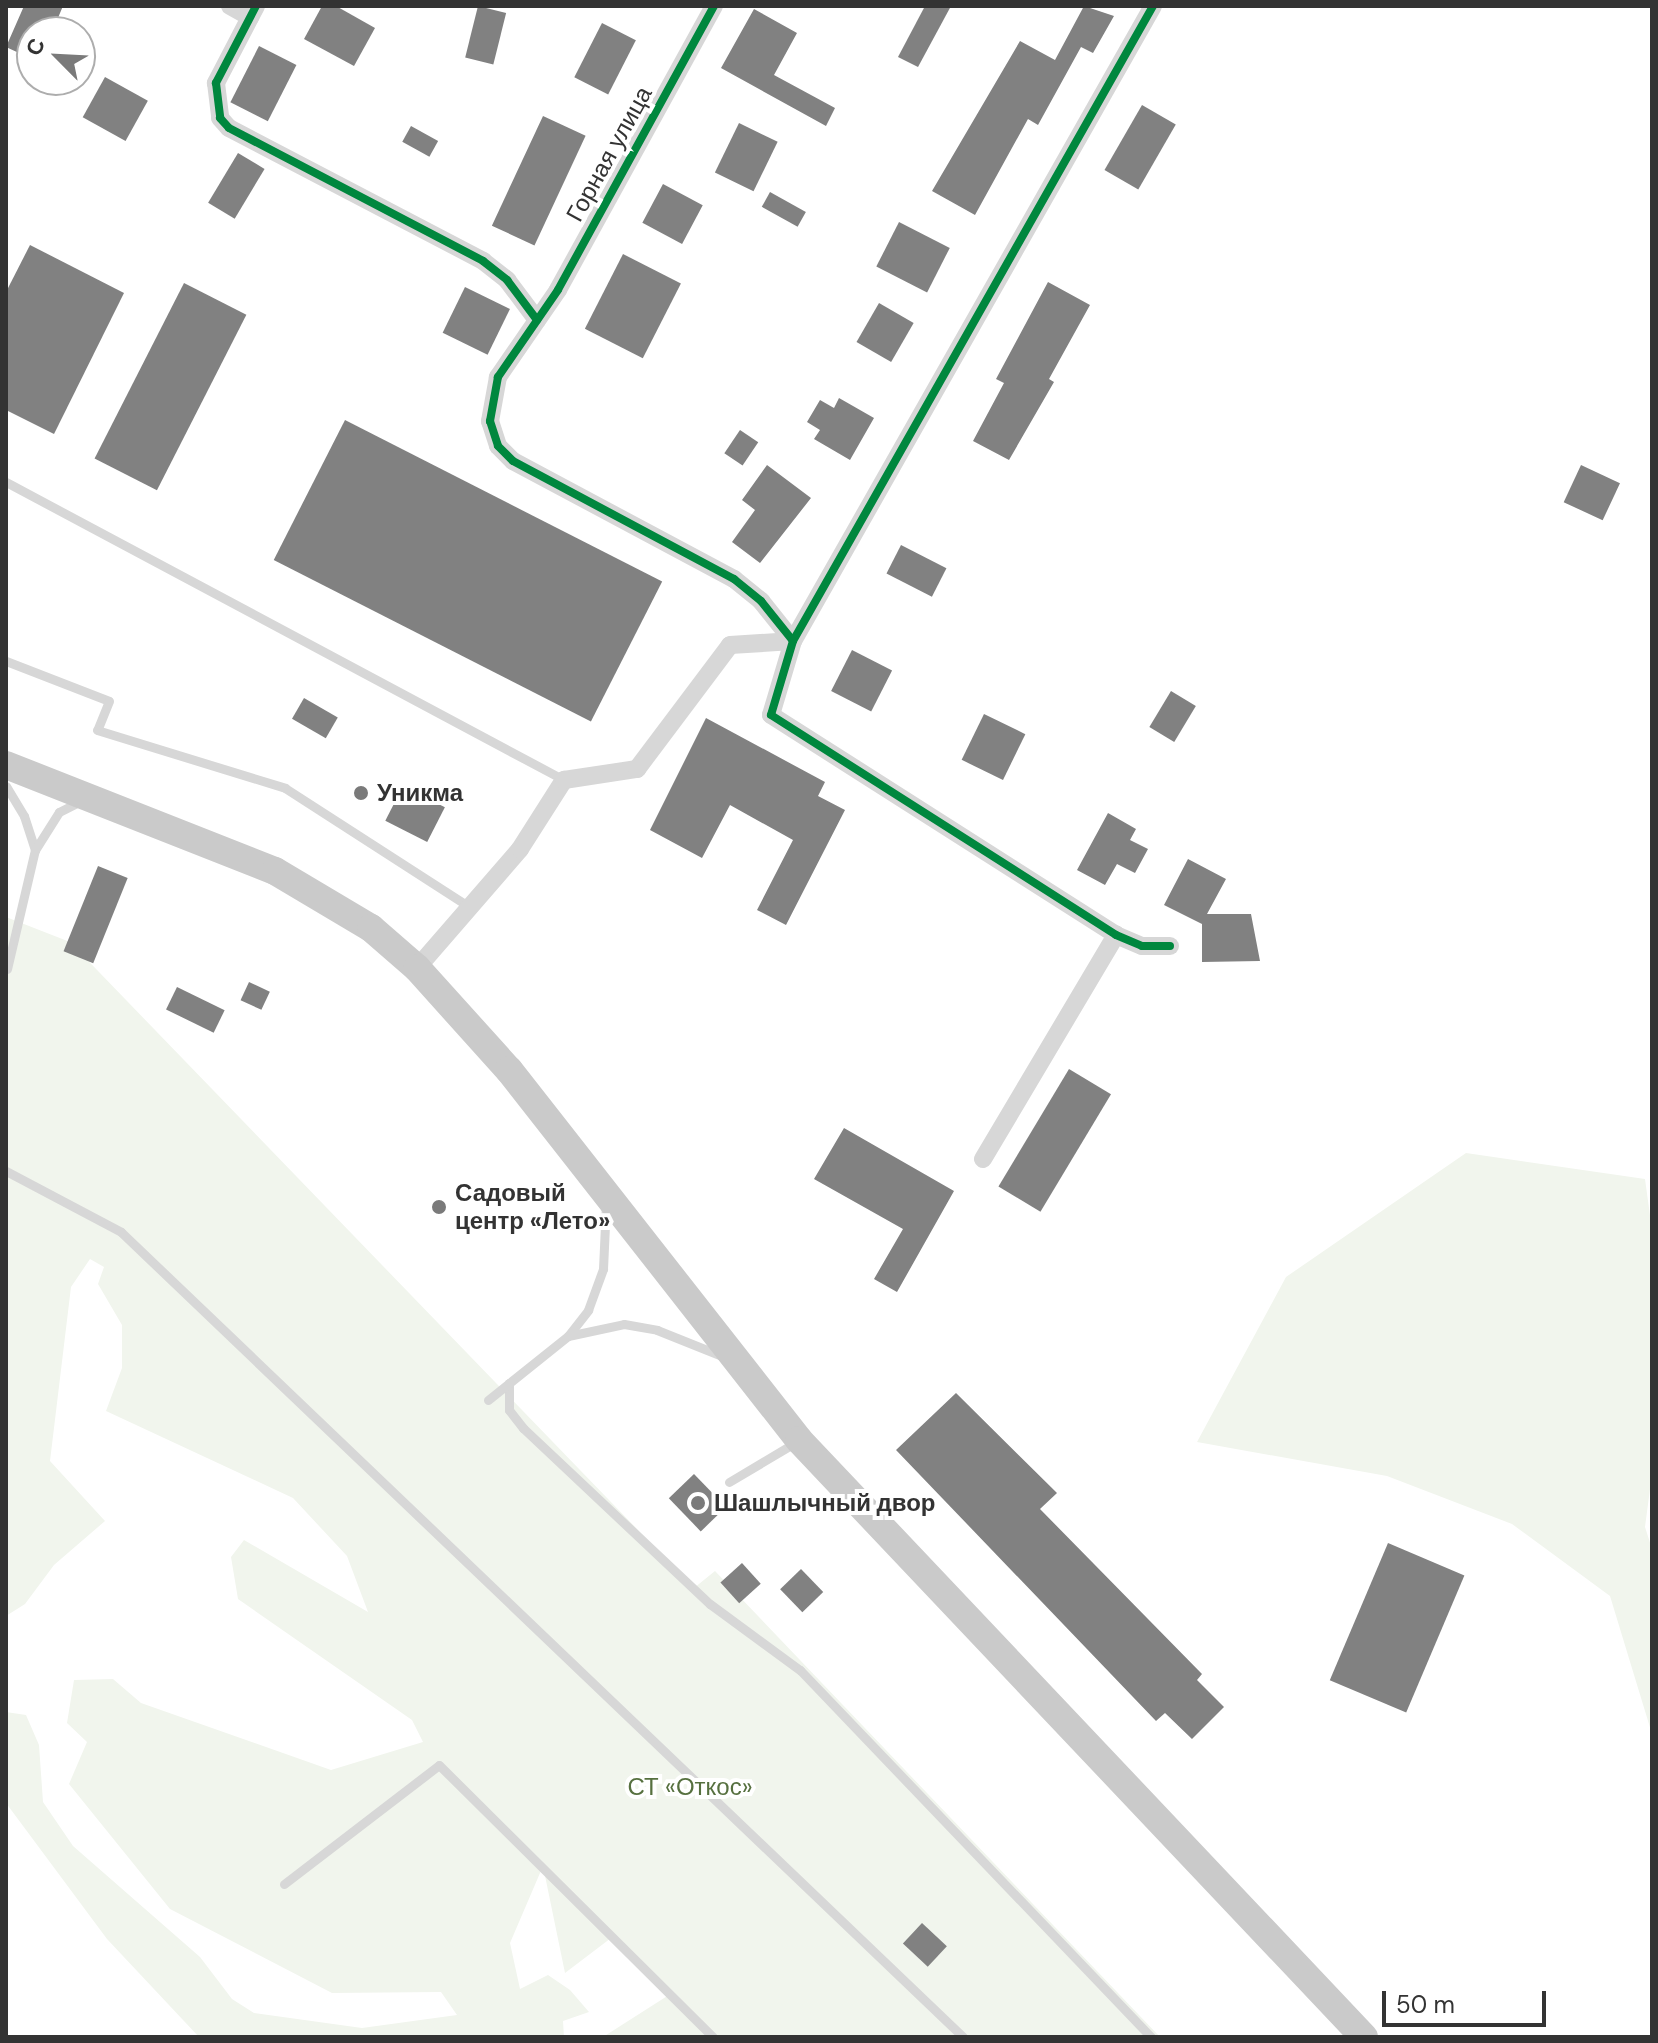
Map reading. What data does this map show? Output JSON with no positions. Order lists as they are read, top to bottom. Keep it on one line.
{"streets":{"street":["Горная улица"]},"parks":["СТ «Откос»"],"places":["Уникма","Садовый центр «Лето»","Шашлычный двор"],"scale_bar":"50 m","north":"top left"}
